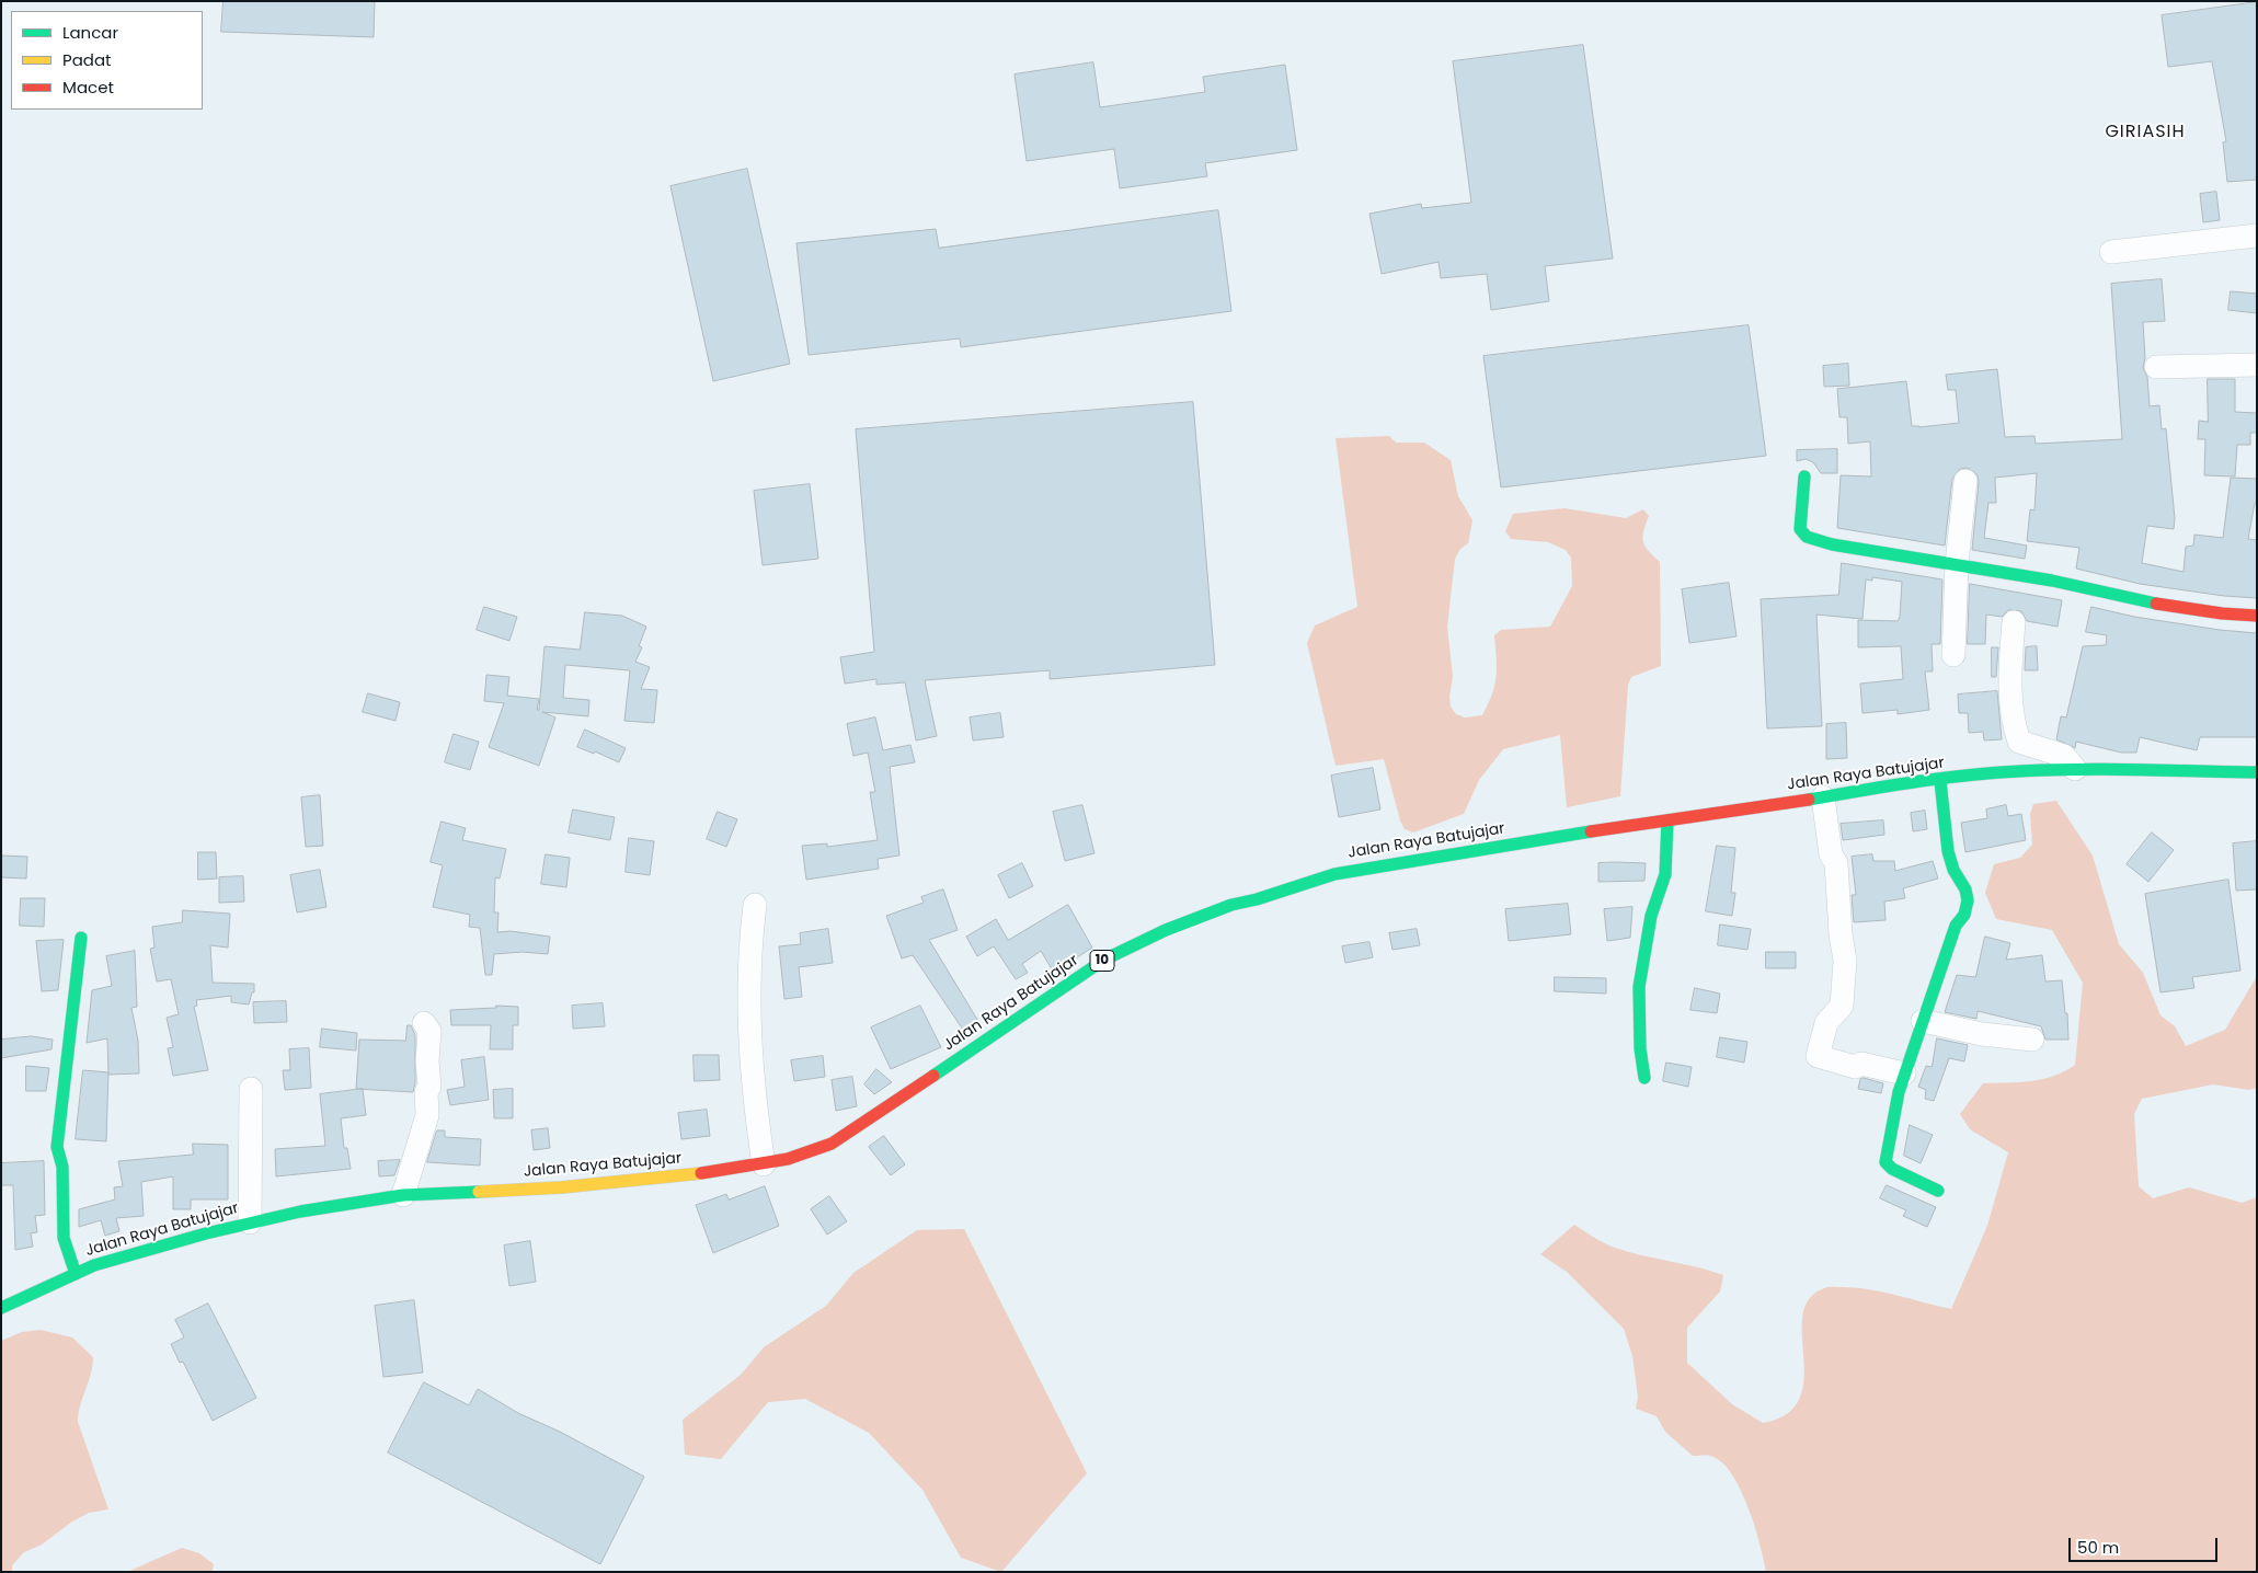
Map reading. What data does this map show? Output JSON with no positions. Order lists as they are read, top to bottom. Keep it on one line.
{"streets":{"main road":["Jalan Raya Batujajar","10"]},"districts":["GIRIASIH"],"legend":["Lancar","Padat","Macet"],"scale_bar":"50 m"}
